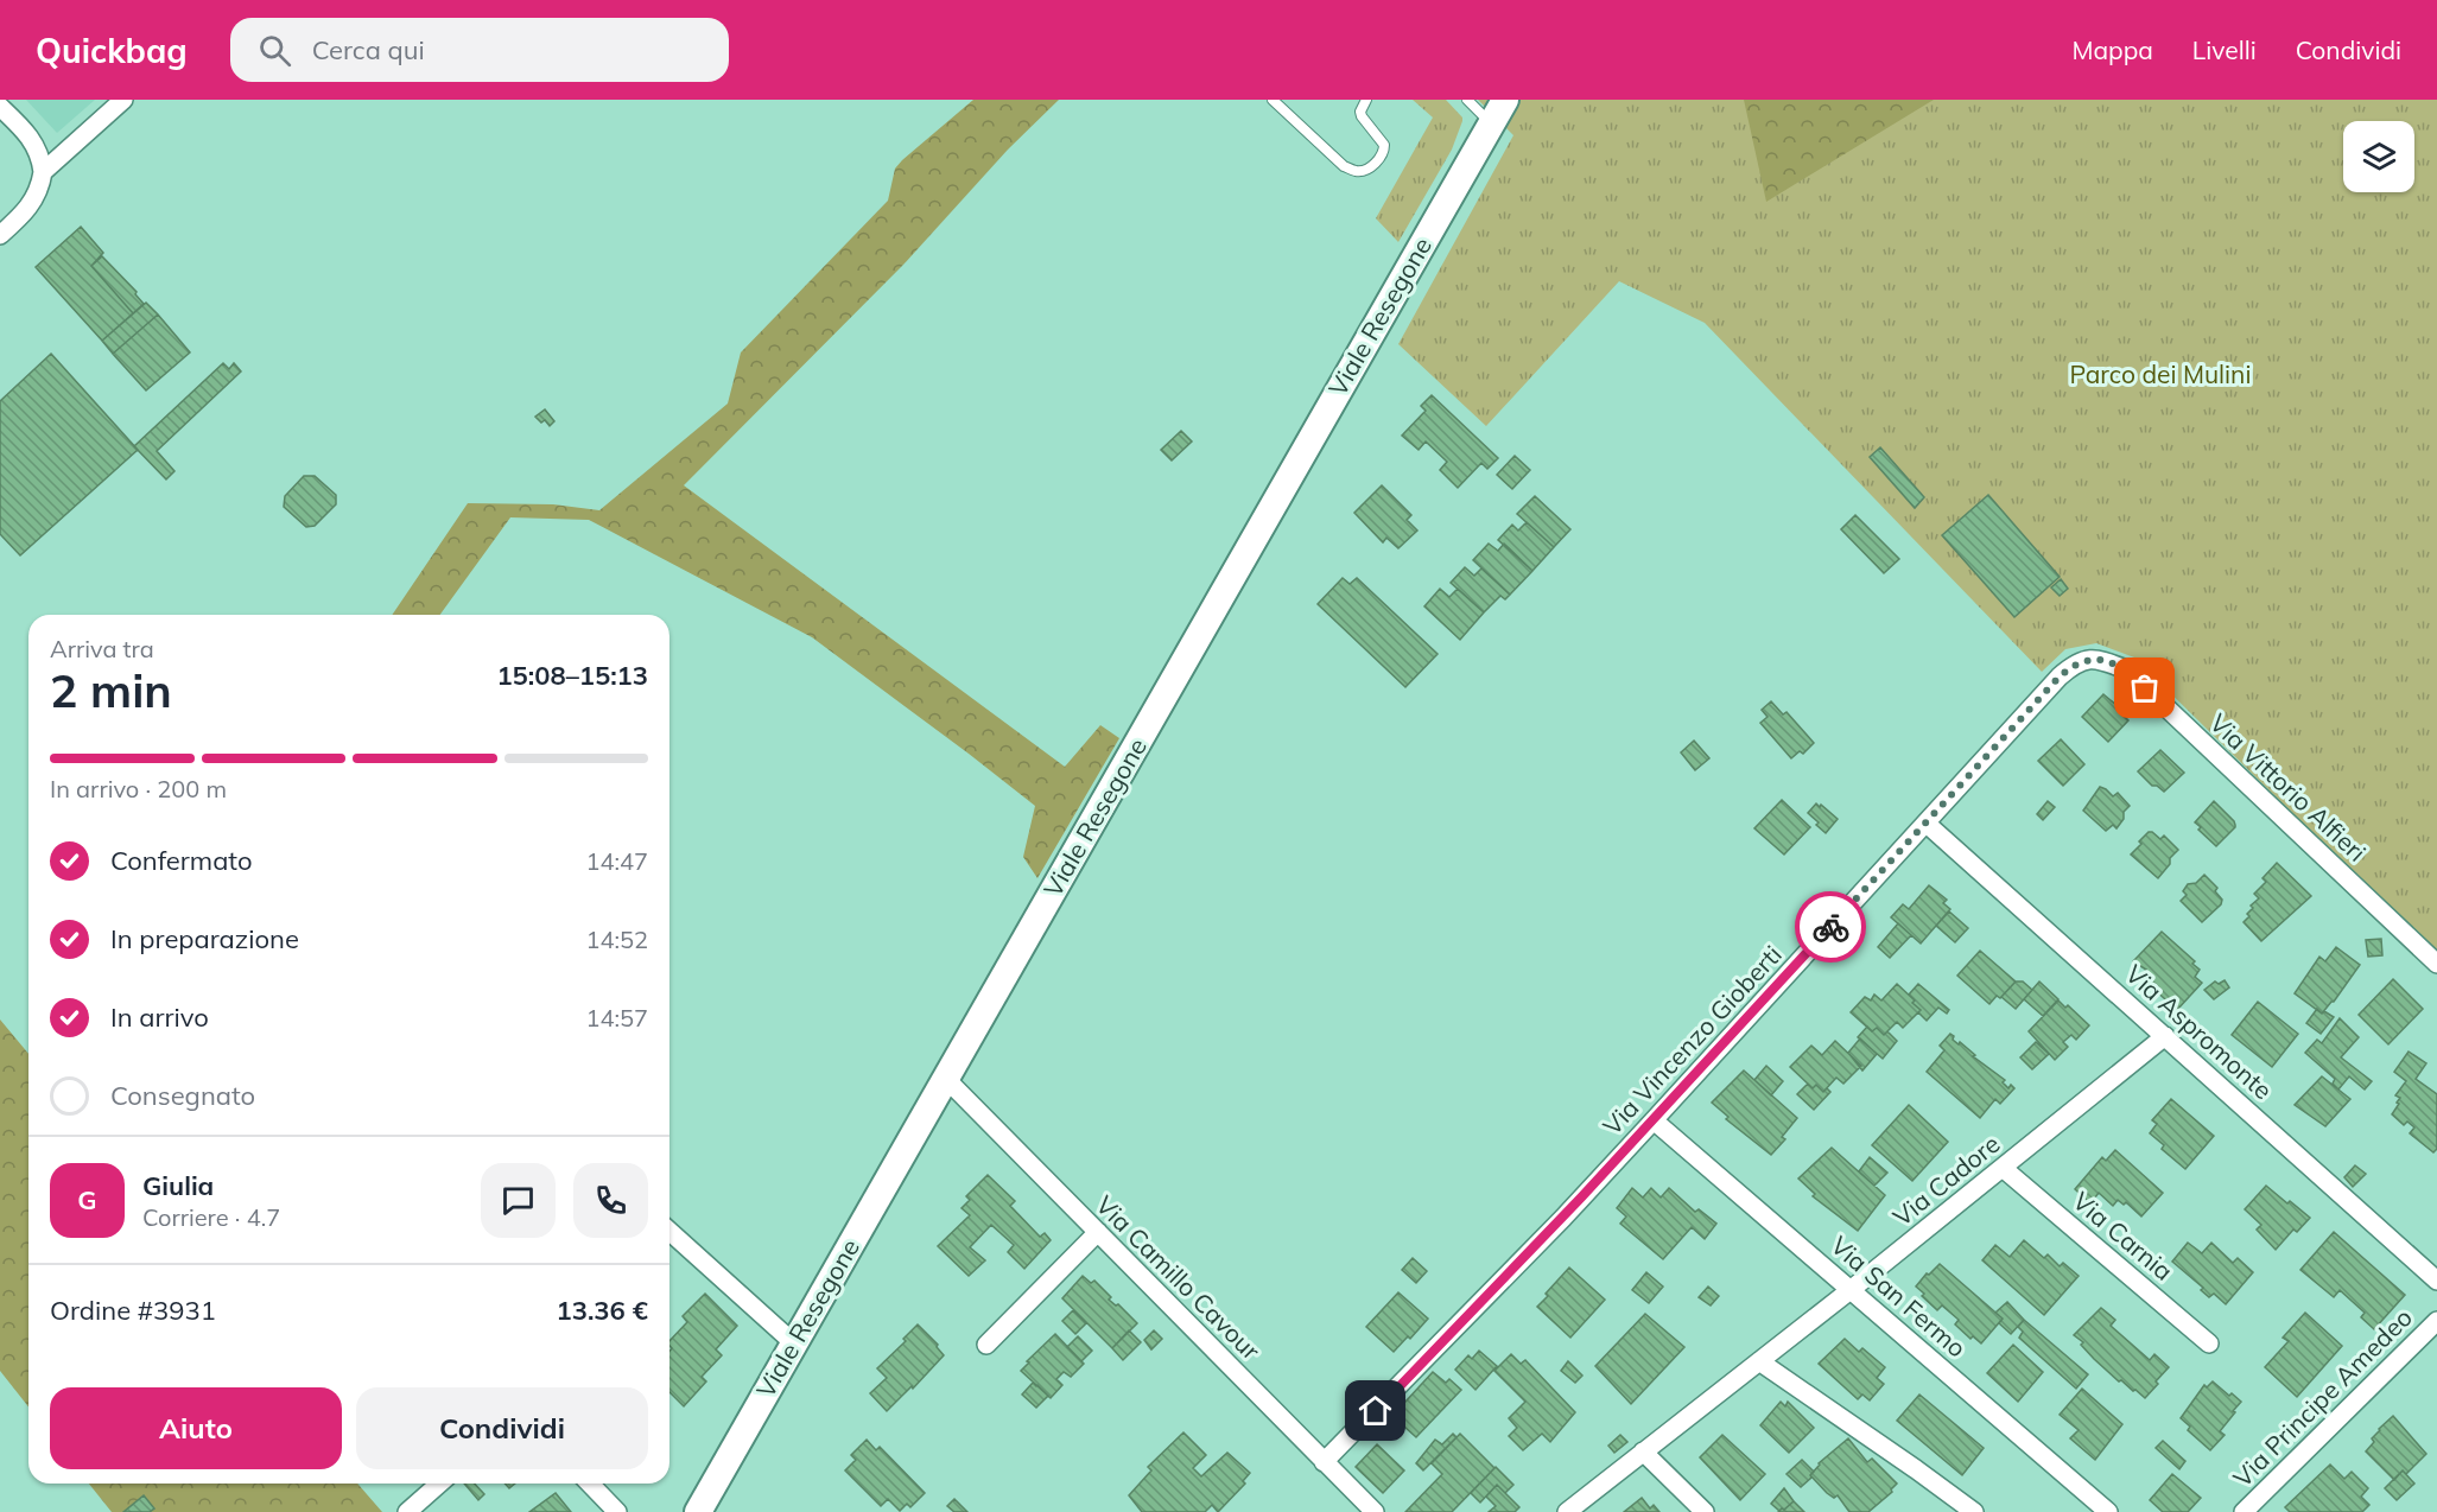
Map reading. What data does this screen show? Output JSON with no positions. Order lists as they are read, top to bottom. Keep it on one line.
{"streets":{"street":["Viale Resegone","Via Vittorio Alfieri","Via Aspromonte","Via Vincenzo Gioberti","Via Cadore","Via Carnia","Via Camillo Cavour","Via San Fermo","Via Principe Amedeo"]},"crossings":[["Viale Resegone","Via Camillo Cavour"],["Via Vittorio Alfieri","Via Vincenzo Gioberti"],["Via Aspromonte","Via Vincenzo Gioberti"],["Via Aspromonte","Via Cadore"],["Via Vincenzo Gioberti","Via Camillo Cavour"],["Via Vincenzo Gioberti","Via San Fermo"],["Via Cadore","Via Carnia"],["Via Cadore","Via San Fermo"]],"parks":["Parco dei Mulini"],"page":{"header":"Quickbag","search":"Cerca qui","nav":["Mappa","Livelli","Condividi"],"heading":["2 min","Arriva tra","15:08–15:13"],"panel":["Giulia","Corriere · 4.7","Ordine #3931","13.36 €"],"bar":"In arrivo · 200 m","list":[["Confermato","14:47"],["In preparazione","14:52"],["In arrivo","14:57"],"Consegnato"],"round":"G","buttons":["Aiuto","Condividi"]}}
